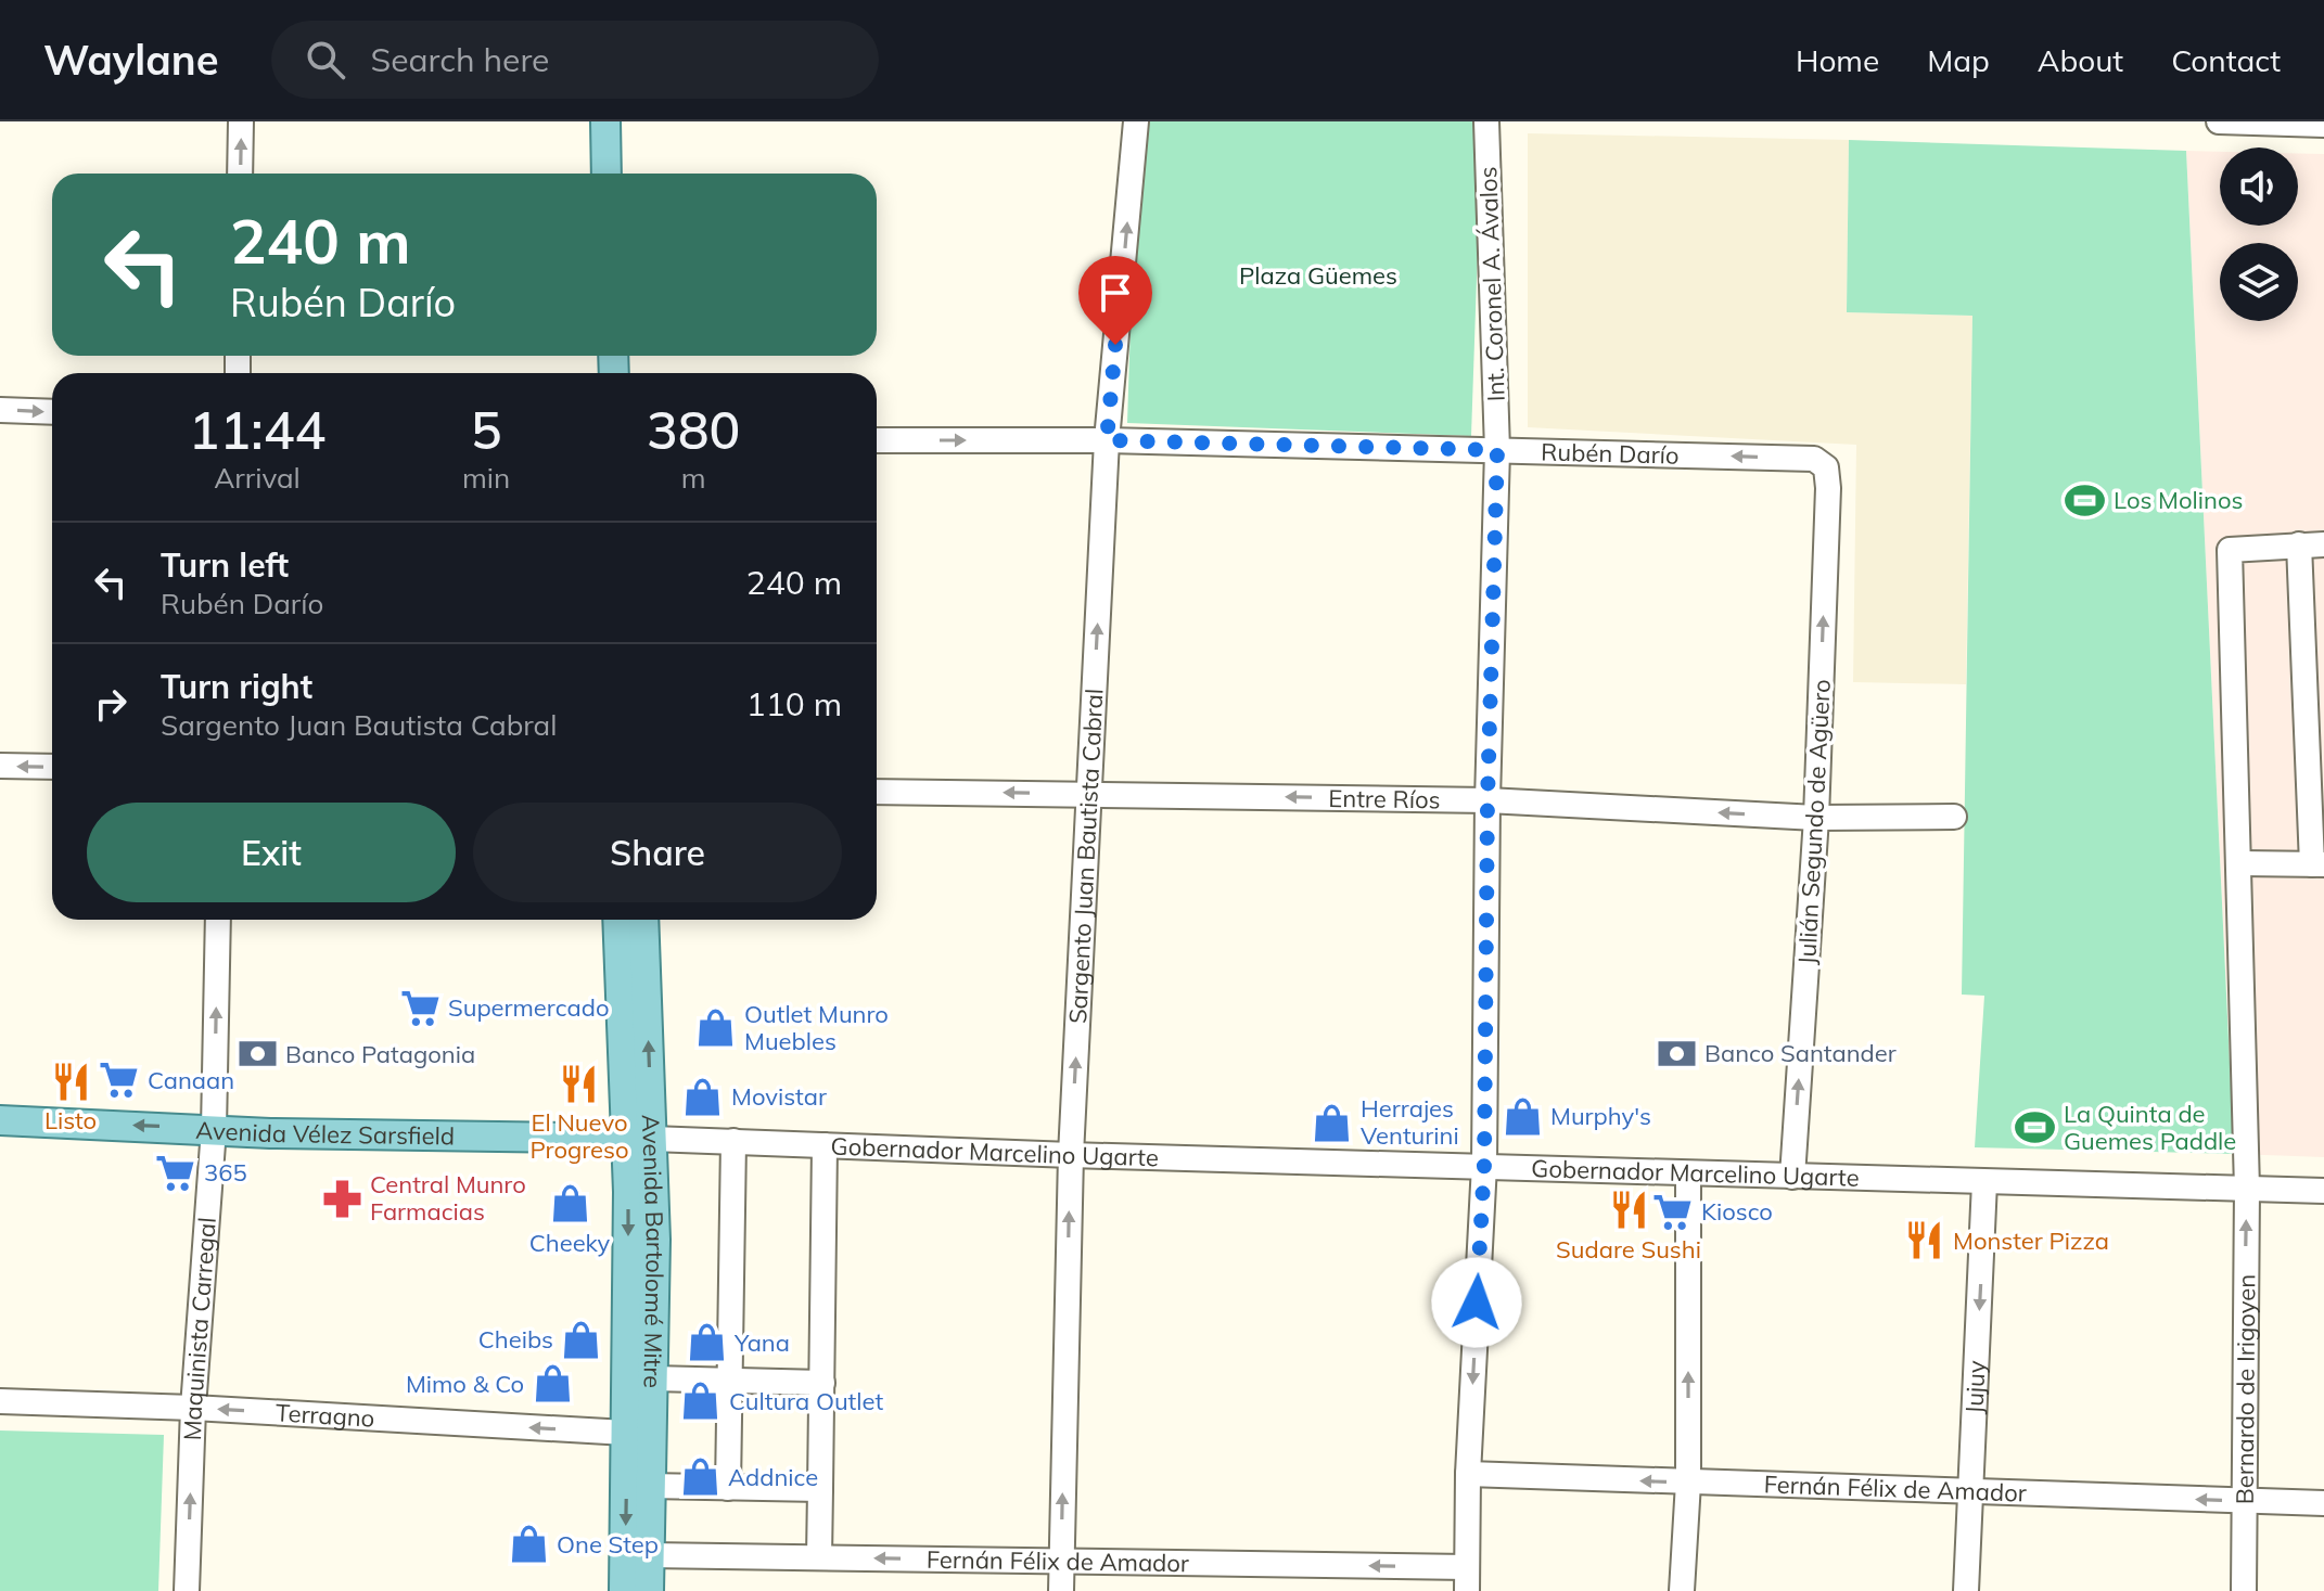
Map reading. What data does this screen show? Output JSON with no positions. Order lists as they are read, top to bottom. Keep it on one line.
{"streets":{"main road":["Avenida Vélez Sarsfield","Avenida Bartolomé Mitre"],"street":["Int. Coronel A. Ávalos","Rubén Darío","Entre Ríos","Julián Segundo de Agüero","Sargento Juan Bautista Cabral","Gobernador Marcelino Ugarte","Maquinista Carregal","Jujuy","Bernardo de Irigoyen","Terragno","Fernán Félix de Amador"]},"crossings":[["Int. Coronel A. Ávalos","Rubén Darío"],["Int. Coronel A. Ávalos","Entre Ríos"],["Int. Coronel A. Ávalos","Gobernador Marcelino Ugarte"],["Int. Coronel A. Ávalos","Fernán Félix de Amador"],["Rubén Darío","Julián Segundo de Agüero"],["Rubén Darío","Sargento Juan Bautista Cabral"],["Entre Ríos","Julián Segundo de Agüero"],["Entre Ríos","Sargento Juan Bautista Cabral"],["Julián Segundo de Agüero","Gobernador Marcelino Ugarte"],["Sargento Juan Bautista Cabral","Gobernador Marcelino Ugarte"],["Sargento Juan Bautista Cabral","Fernán Félix de Amador"],["Avenida Vélez Sarsfield","Gobernador Marcelino Ugarte"],["Avenida Vélez Sarsfield","Avenida Bartolomé Mitre"],["Avenida Vélez Sarsfield","Maquinista Carregal"],["Gobernador Marcelino Ugarte","Avenida Bartolomé Mitre"],["Gobernador Marcelino Ugarte","Jujuy"],["Gobernador Marcelino Ugarte","Bernardo de Irigoyen"],["Avenida Bartolomé Mitre","Terragno"],["Avenida Bartolomé Mitre","Fernán Félix de Amador"],["Maquinista Carregal","Terragno"],["Jujuy","Fernán Félix de Amador"],["Bernardo de Irigoyen","Fernán Félix de Amador"]],"one_way":["Entre Ríos","Julián Segundo de Agüero","Sargento Juan Bautista Cabral","Maquinista Carregal","Jujuy","Terragno","Fernán Félix de Amador"],"parks":["Plaza Güemes"],"places":{"sports":["Los Molinos","La Quinta de Guemes Paddle"],"supermarket":["Supermercado","Canaan","365","Kiosco"],"shop":["Outlet Munro Muebles","Movistar","Murphy's","Herrajes Venturini","Cheeky","Cheibs","Yana","Mimo & Co","Cultura Outlet","Addnice","One Step"],"bank":["Banco Santander","Banco Patagonia"],"restaurant":["Listo","El Nuevo Progreso","Sudare Sushi","Monster Pizza"],"pharmacy":["Central Munro Farmacias"]},"page":{"header":"Waylane","search":"Search here","nav":["Home","Map","About","Contact"],"turn":["240 m","Rubén Darío"],"eta":["11:44","Arrival","5","min","380","m"],"list":[{"name":"Turn left","note":"Rubén Darío","value":"240 m"},{"name":"Turn right","note":"Sargento Juan Bautista Cabral","value":"110 m"}],"buttons":["Exit","Share"]}}
